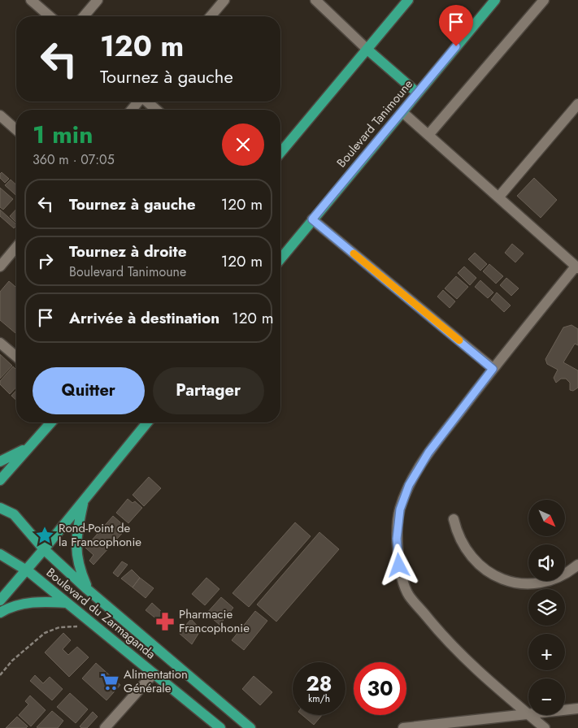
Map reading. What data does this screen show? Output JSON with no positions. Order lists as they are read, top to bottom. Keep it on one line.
{"streets":{"main road":["Boulevard Tanimoune","Boulevard du Zarmaganda"]},"places":{"place":["Rond-Point de la Francophonie"],"pharmacy":["Pharmacie Francophonie"],"supermarket":["Alimentation Générale"]},"north":"bottom right","page":{"turn":["120 m","Tournez à gauche"],"heading":["1 min","360 m · 07:05"],"list":[{"name":"Tournez à gauche","value":"120 m"},{"name":"Tournez à droite","note":"Boulevard Tanimoune","value":"120 m"},{"name":"Arrivée à destination","value":"120 m"}],"buttons":["Quitter","Partager"],"map_buttons":["+","−"],"speed":"28 km/h","limit":"30"}}
